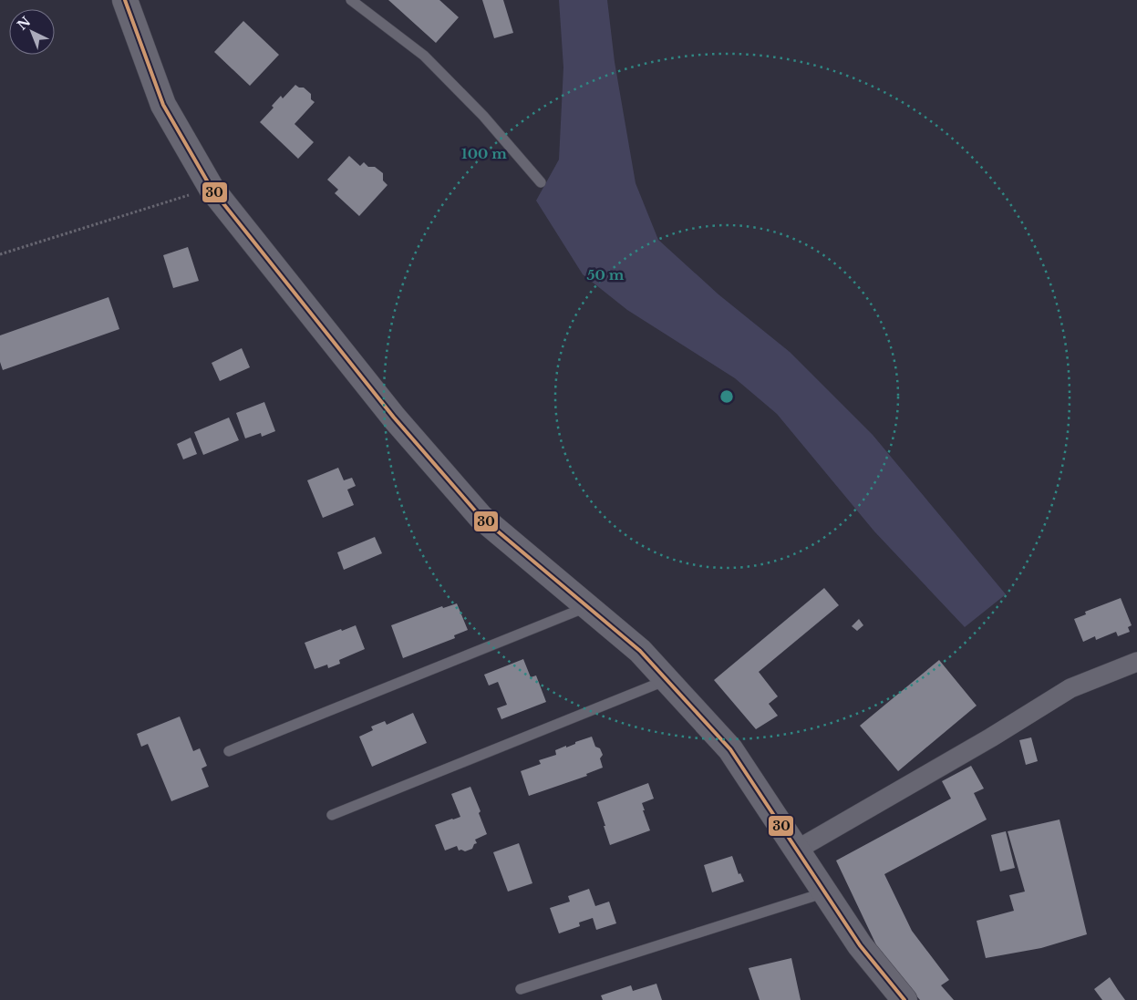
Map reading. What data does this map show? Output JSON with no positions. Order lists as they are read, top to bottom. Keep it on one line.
{"lines":["transit line 30"],"north":"top left","rings":["100 m","50 m"]}
